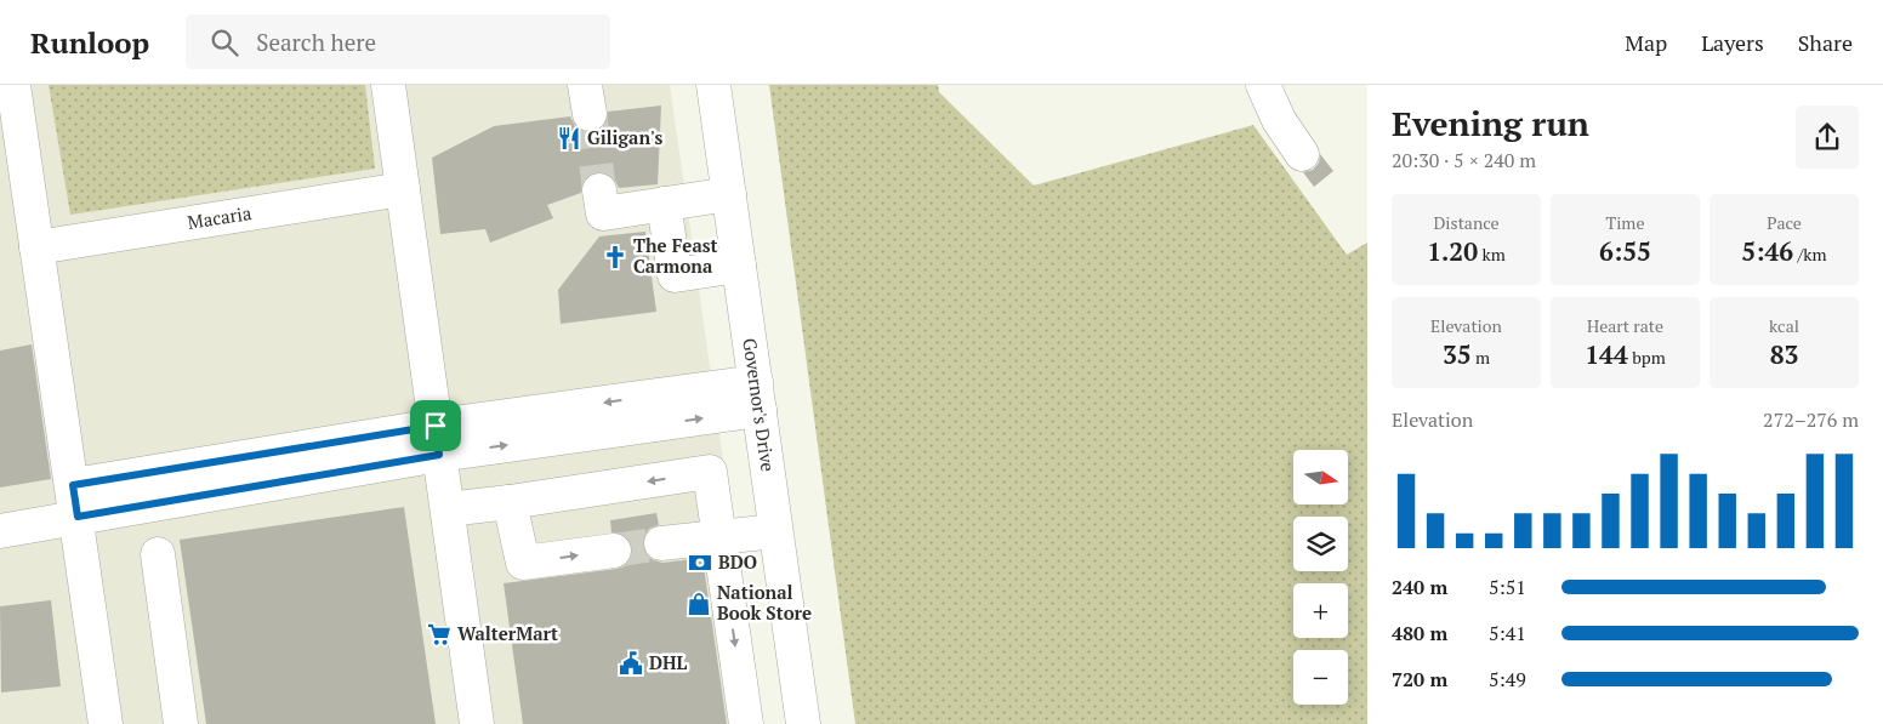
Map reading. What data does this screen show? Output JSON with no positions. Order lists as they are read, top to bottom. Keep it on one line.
{"streets":{"main road":["Macaria","Governor's Drive"]},"places":{"restaurant":["Giligan's"],"church":["The Feast Carmona"],"bank":["BDO"],"shop":["National Book Store"],"supermarket":["WalterMart"],"public building":["DHL"]},"north":"right","page":{"header":"Runloop","search":"Search here","nav":["Map","Layers","Share"],"heading":["Evening run","20:30 · 5 × 240 m"],"stats":[["Distance","1.20 km"],["Time","6:55"],["Pace","5:46 /km"],["Elevation","35 m"],["Heart rate","144 bpm"],["kcal","83"]],"chart":["Elevation","272–276 m"],"map_buttons":["+","−"],"list":[{"name":"240 m","note":"5:51"},{"name":"480 m","note":"5:41"},{"name":"720 m","note":"5:49"}]}}
